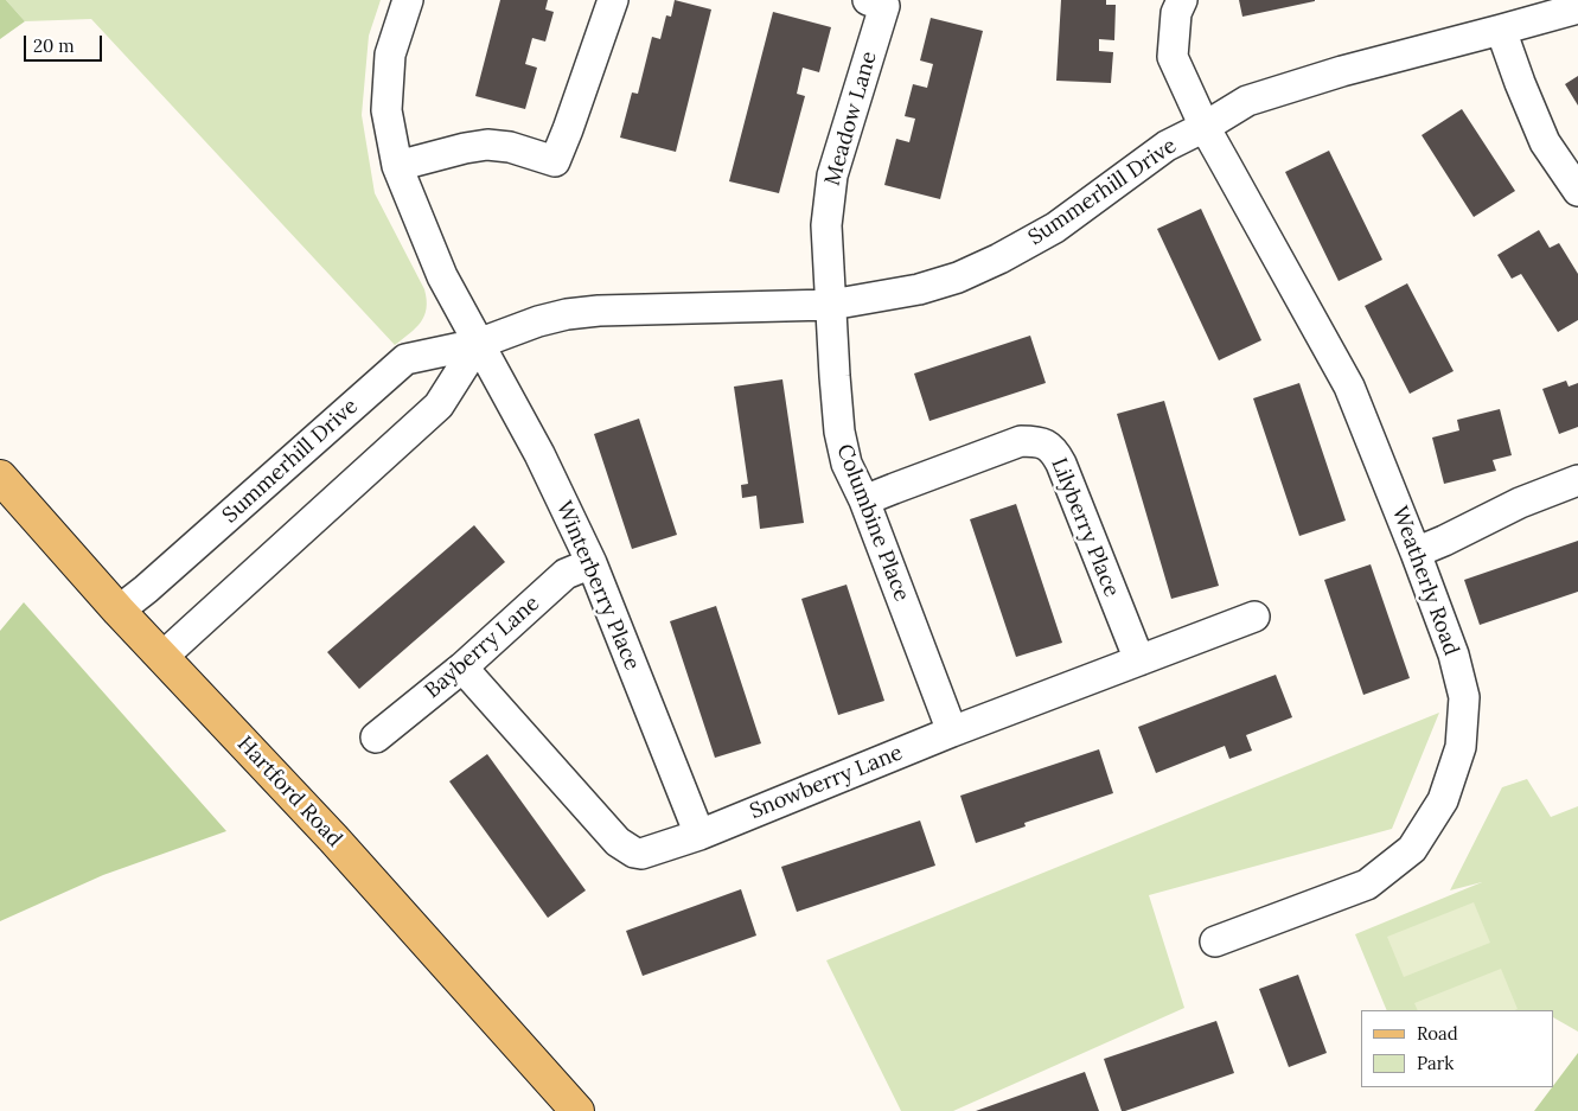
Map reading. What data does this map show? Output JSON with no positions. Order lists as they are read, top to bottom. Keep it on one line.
{"streets":{"main road":["Hartford Road"],"street":["Meadow Lane","Summerhill Drive","Columbine Place","Lilyberry Place","Weatherly Road","Winterberry Place","Bayberry Lane","Snowberry Lane"]},"crossings":[["Meadow Lane","Summerhill Drive"],["Meadow Lane","Columbine Place"],["Summerhill Drive","Columbine Place"],["Summerhill Drive","Weatherly Road"],["Summerhill Drive","Winterberry Place"],["Summerhill Drive","Hartford Road"],["Columbine Place","Lilyberry Place"],["Columbine Place","Snowberry Lane"],["Lilyberry Place","Snowberry Lane"],["Winterberry Place","Bayberry Lane"],["Winterberry Place","Snowberry Lane"],["Bayberry Lane","Snowberry Lane"]],"legend":["Road","Park"],"scale_bar":"20 m"}
